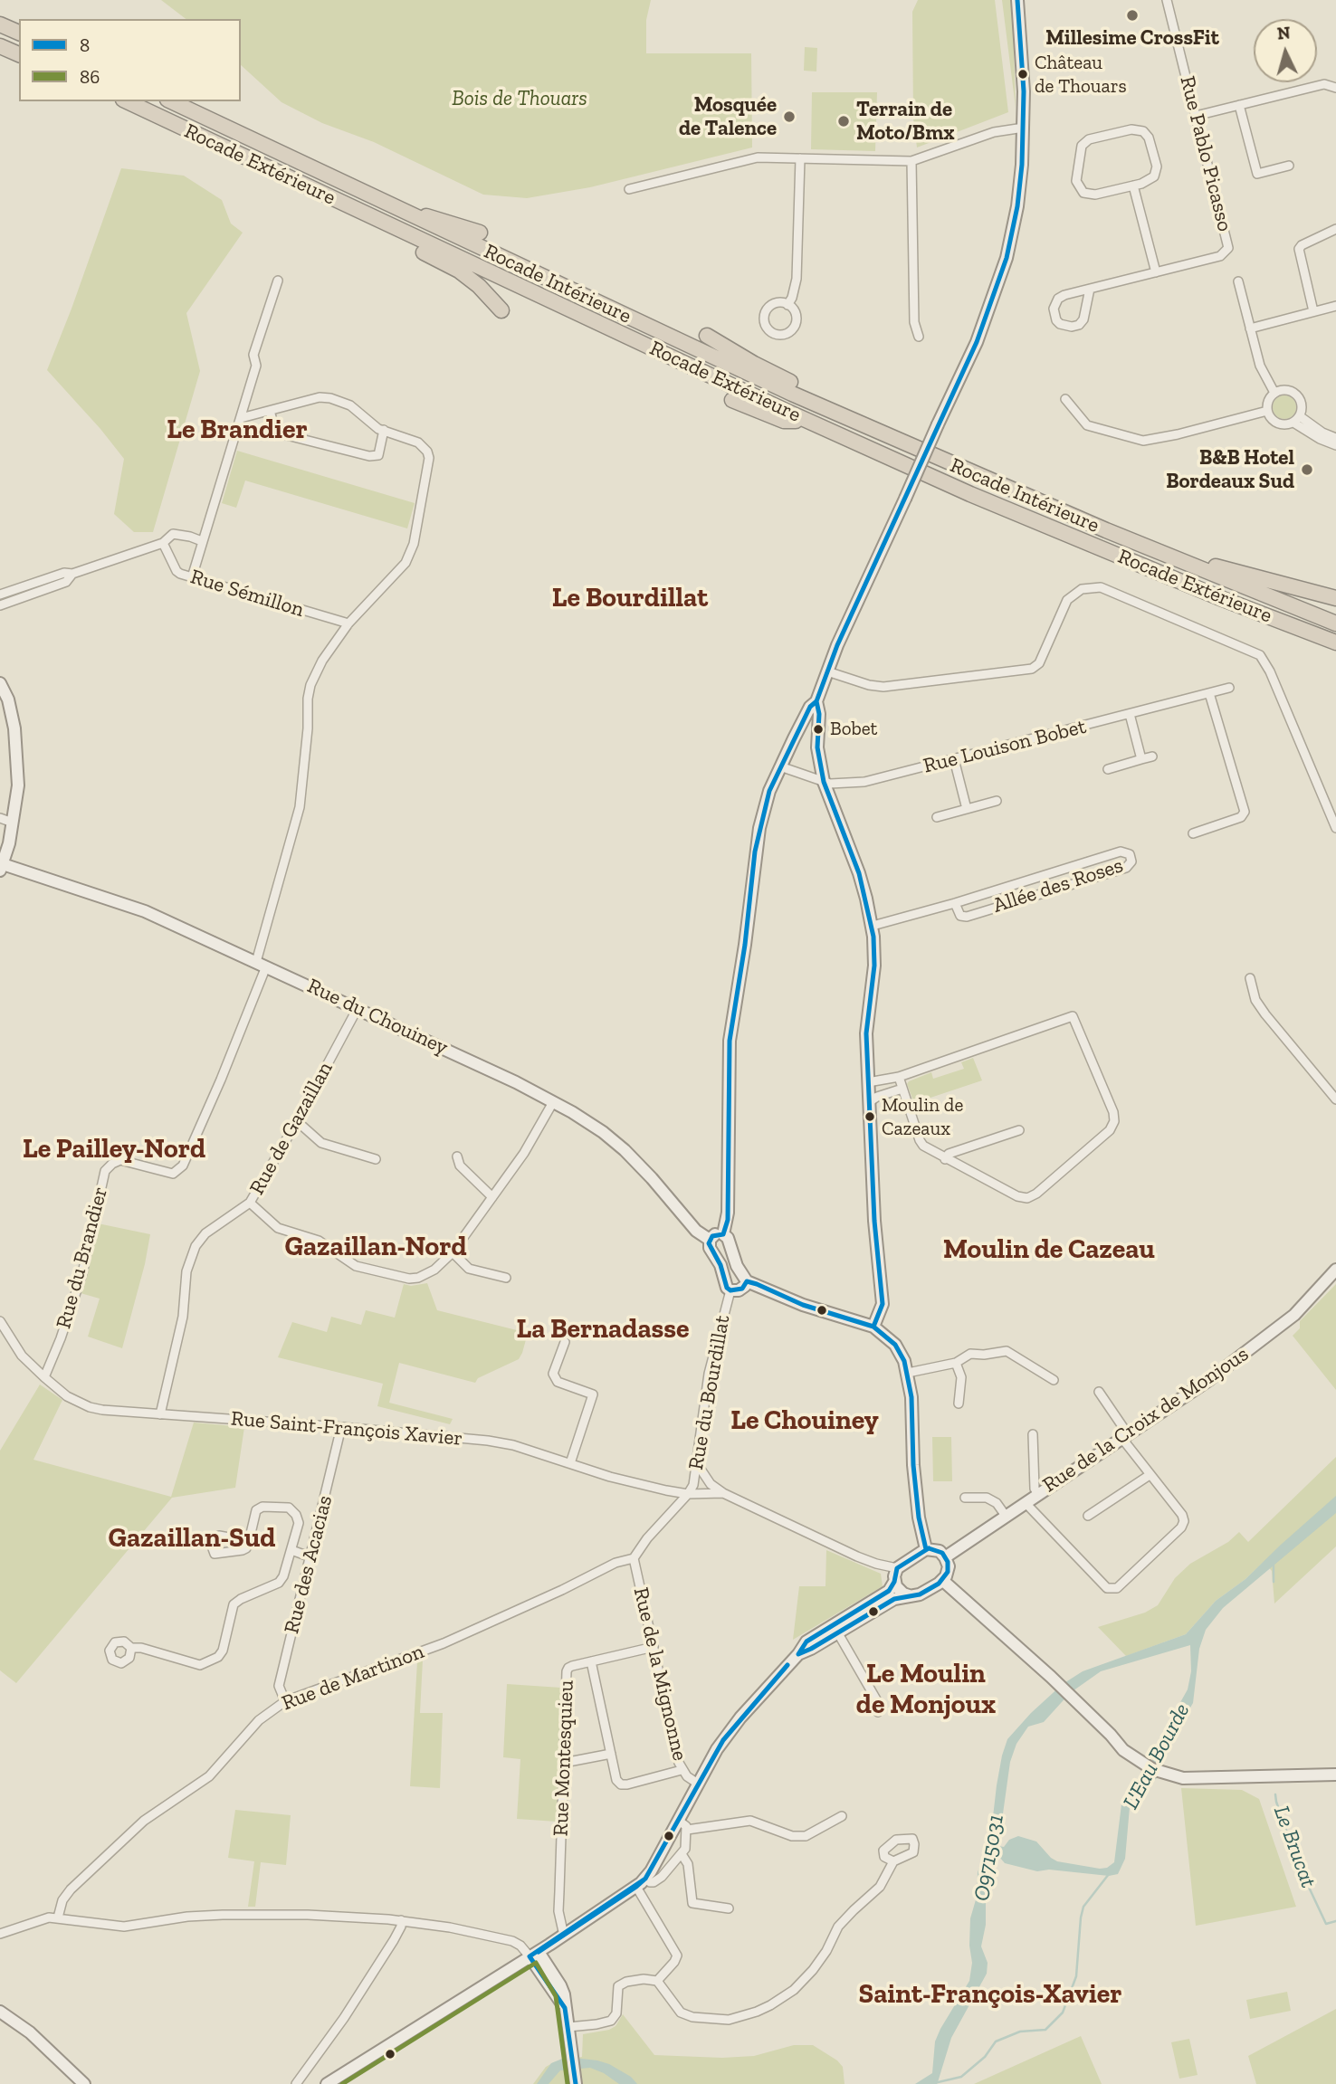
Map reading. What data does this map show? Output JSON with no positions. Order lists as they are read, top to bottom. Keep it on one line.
{"streets":{"highway":["Rocade Extérieure","Rocade Intérieure"],"street":["Rue Pablo Picasso","Rue Sémillon","Rue Louison Bobet","Allée des Roses","Rue du Chouiney","Rue de Gazaillan","Rue du Brandier","Rue du Bourdillat","Rue de la Croix de Monjous","Rue Saint-François Xavier","Rue des Acacias","Rue de la Mignonne","Rue de Martinon","Rue Montesquieu"]},"crossings":[["Rue Sémillon","Rue du Brandier"],["Rue du Chouiney","Rue de Gazaillan"],["Rue du Chouiney","Rue du Brandier"],["Rue de Gazaillan","Rue Saint-François Xavier"],["Rue du Brandier","Rue Saint-François Xavier"],["Rue du Bourdillat","Rue Saint-François Xavier"],["Rue de la Croix de Monjous","Rue Saint-François Xavier"],["Rue Saint-François Xavier","Rue des Acacias"],["Rue des Acacias","Rue de Martinon"],["Rue de la Mignonne","Rue de Martinon"],["Rue de la Mignonne","Rue Montesquieu"]],"districts":["Le Brandier","Le Bourdillat","Le Pailley-Nord","Gazaillan-Nord","Moulin de Cazeau","La Bernadasse","Le Chouiney","Gazaillan-Sud","Le Moulin de Monjoux","Saint-François-Xavier"],"water":["L'Eau Bourde","Le Brucat","O9715031"],"parks":["Bois de Thouars"],"places":["Millesime CrossFit","Château de Thouars","Mosquée de Talence","Terrain de Moto/Bmx","B&B Hotel Bordeaux Sud","Bobet","Moulin de Cazeaux"],"lines":["transit line 8","transit line 86"],"legend":["8","86"],"north":"top"}
